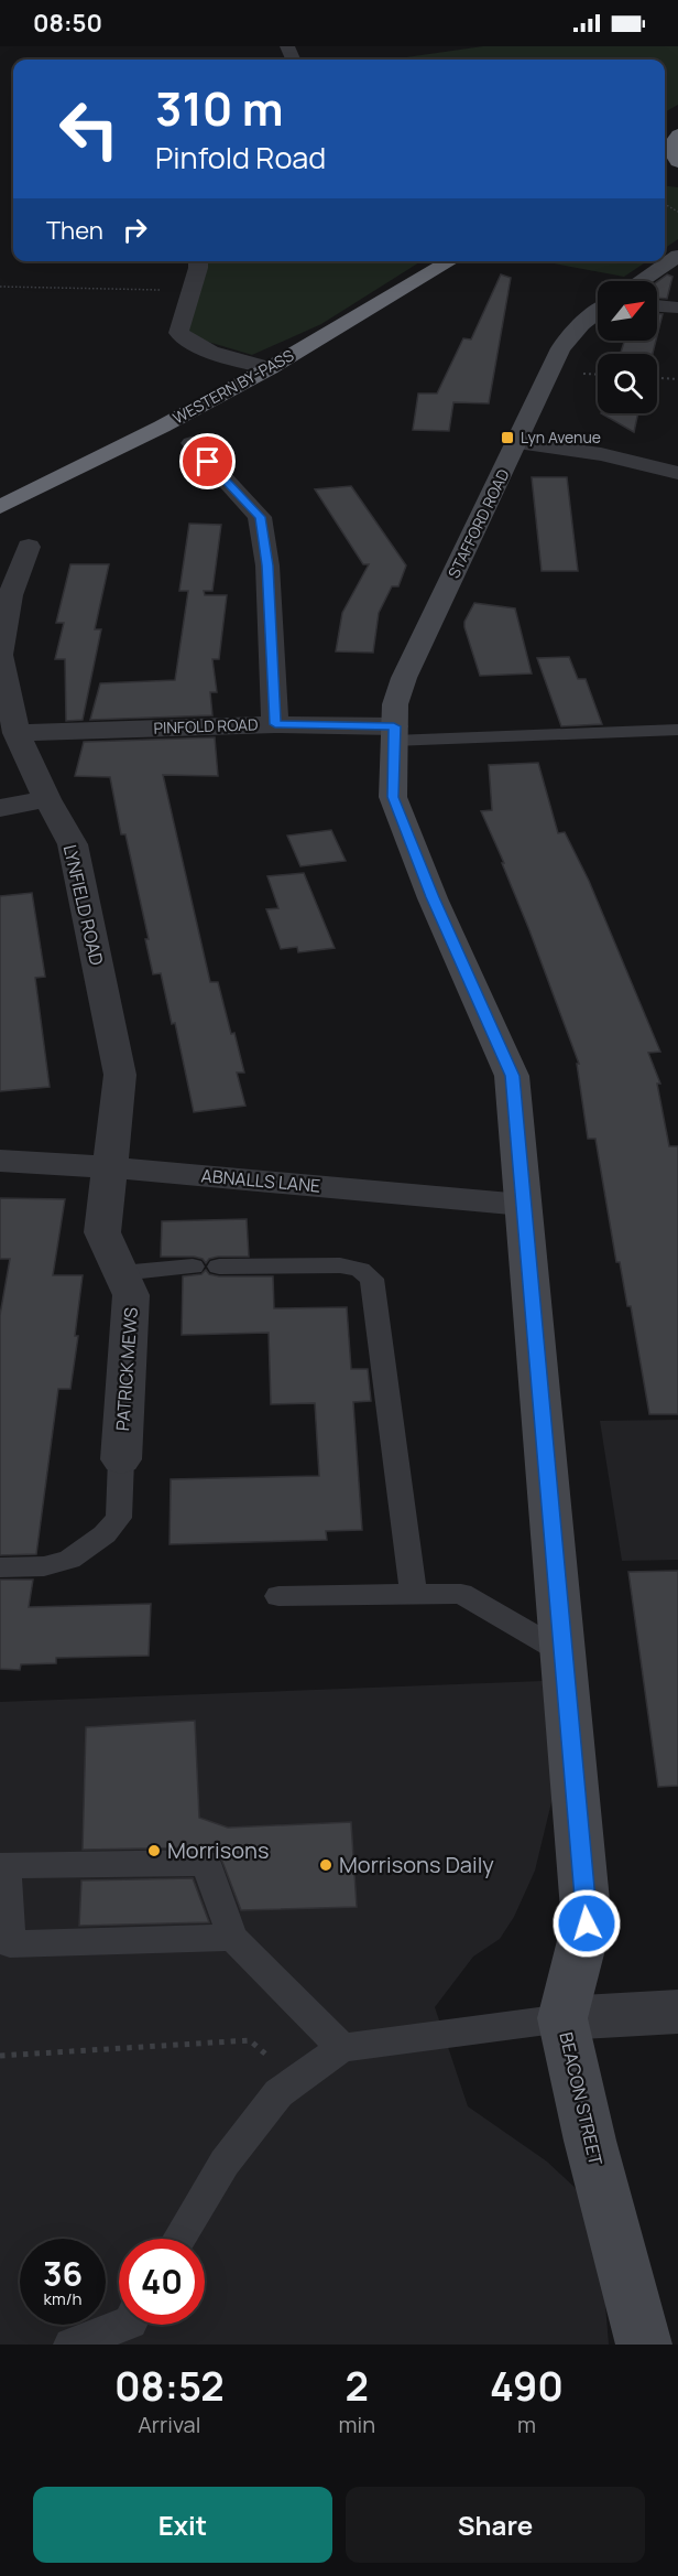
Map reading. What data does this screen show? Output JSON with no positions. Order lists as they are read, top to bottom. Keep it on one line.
{"streets":{"highway":["WESTERN BY-PASS"],"street":["STAFFORD ROAD","PINFOLD ROAD","LYNFIELD ROAD","ABNALLS LANE","PATRICK MEWS","BEACON STREET"]},"crossings":[["STAFFORD ROAD","PINFOLD ROAD"],["STAFFORD ROAD","BEACON STREET"],["PINFOLD ROAD","LYNFIELD ROAD"],["PINFOLD ROAD","BEACON STREET"],["LYNFIELD ROAD","ABNALLS LANE"],["LYNFIELD ROAD","PATRICK MEWS"],["ABNALLS LANE","PATRICK MEWS"],["ABNALLS LANE","BEACON STREET"]],"places":{"transit":["Lyn Avenue"],"other":["Morrisons","Morrisons Daily"]},"north":"top right","page":{"status":"08:50","turn":["310 m","Pinfold Road"],"then":"Then","speed":"36 km/h","limit":"40","eta":["08:52","Arrival","2","min","490","m"],"buttons":["Exit","Share"]}}
